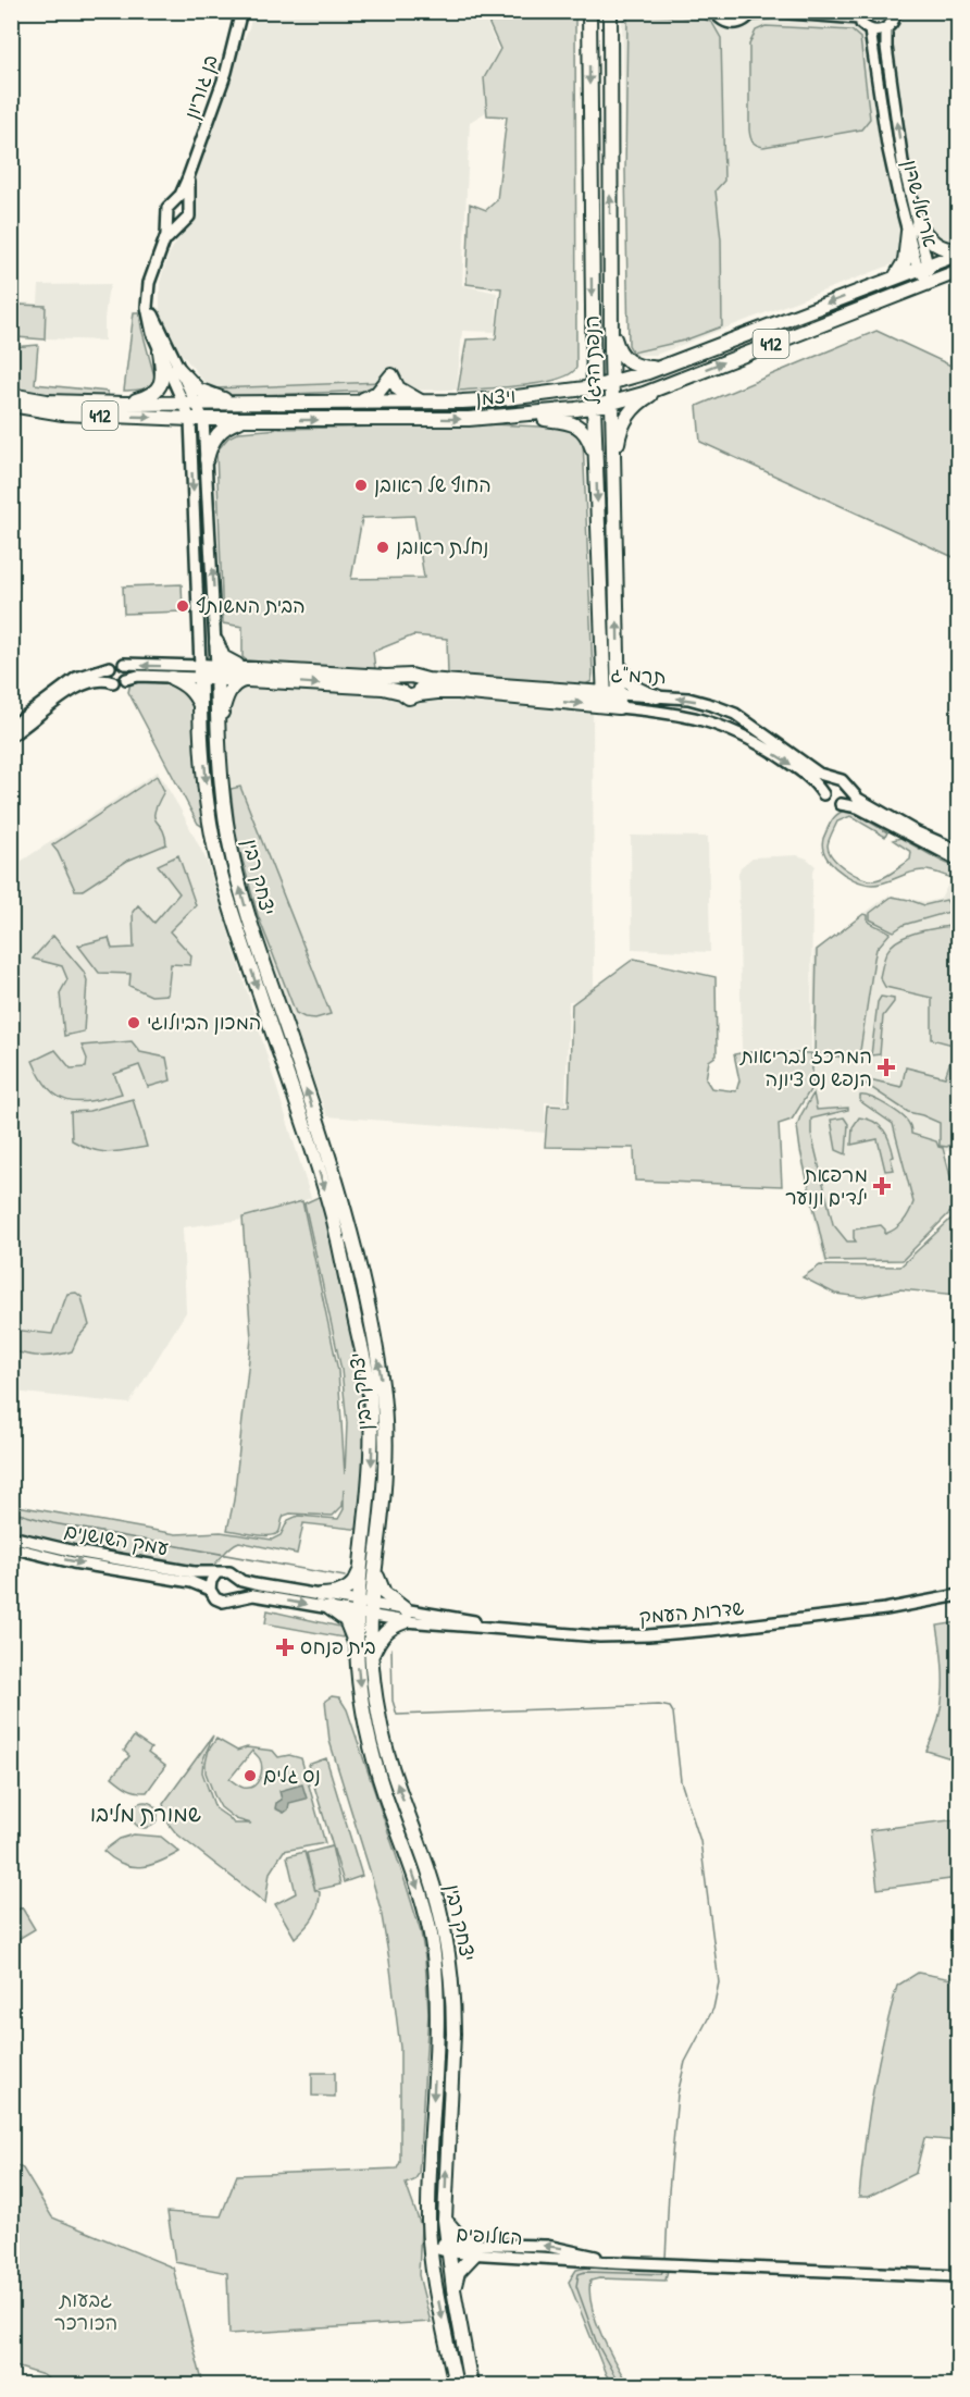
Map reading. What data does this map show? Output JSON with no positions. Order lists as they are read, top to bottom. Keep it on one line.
{"streets":{"main road":["412","הנפת הדגל","ויצמן","תרמ\"ג","יצחק רבין"],"street":["בן גוריון","אריאל שרון","עמק השושנים","שדרות העמק","האלופים"]},"crossings":[["אריאל שרון","ויצמן"],["הנפת הדגל","ויצמן"],["הנפת הדגל","תרמ\"ג"],["ויצמן","יצחק רבין"],["תרמ\"ג","יצחק רבין"],["יצחק רבין","שדרות העמק"],["יצחק רבין","האלופים"]],"districts":["שמורת מליבו"],"parks":["גבעות הכורכר"],"places":{"other":["החוף של ראובן","נחלת ראובן","הבית המשותף","המכון הביולוגי","נס גלים"],"health":["המרכז לבריאות הנפש נס ציונה","מרפאת ילדים ונוער","בית פנחס"]}}
